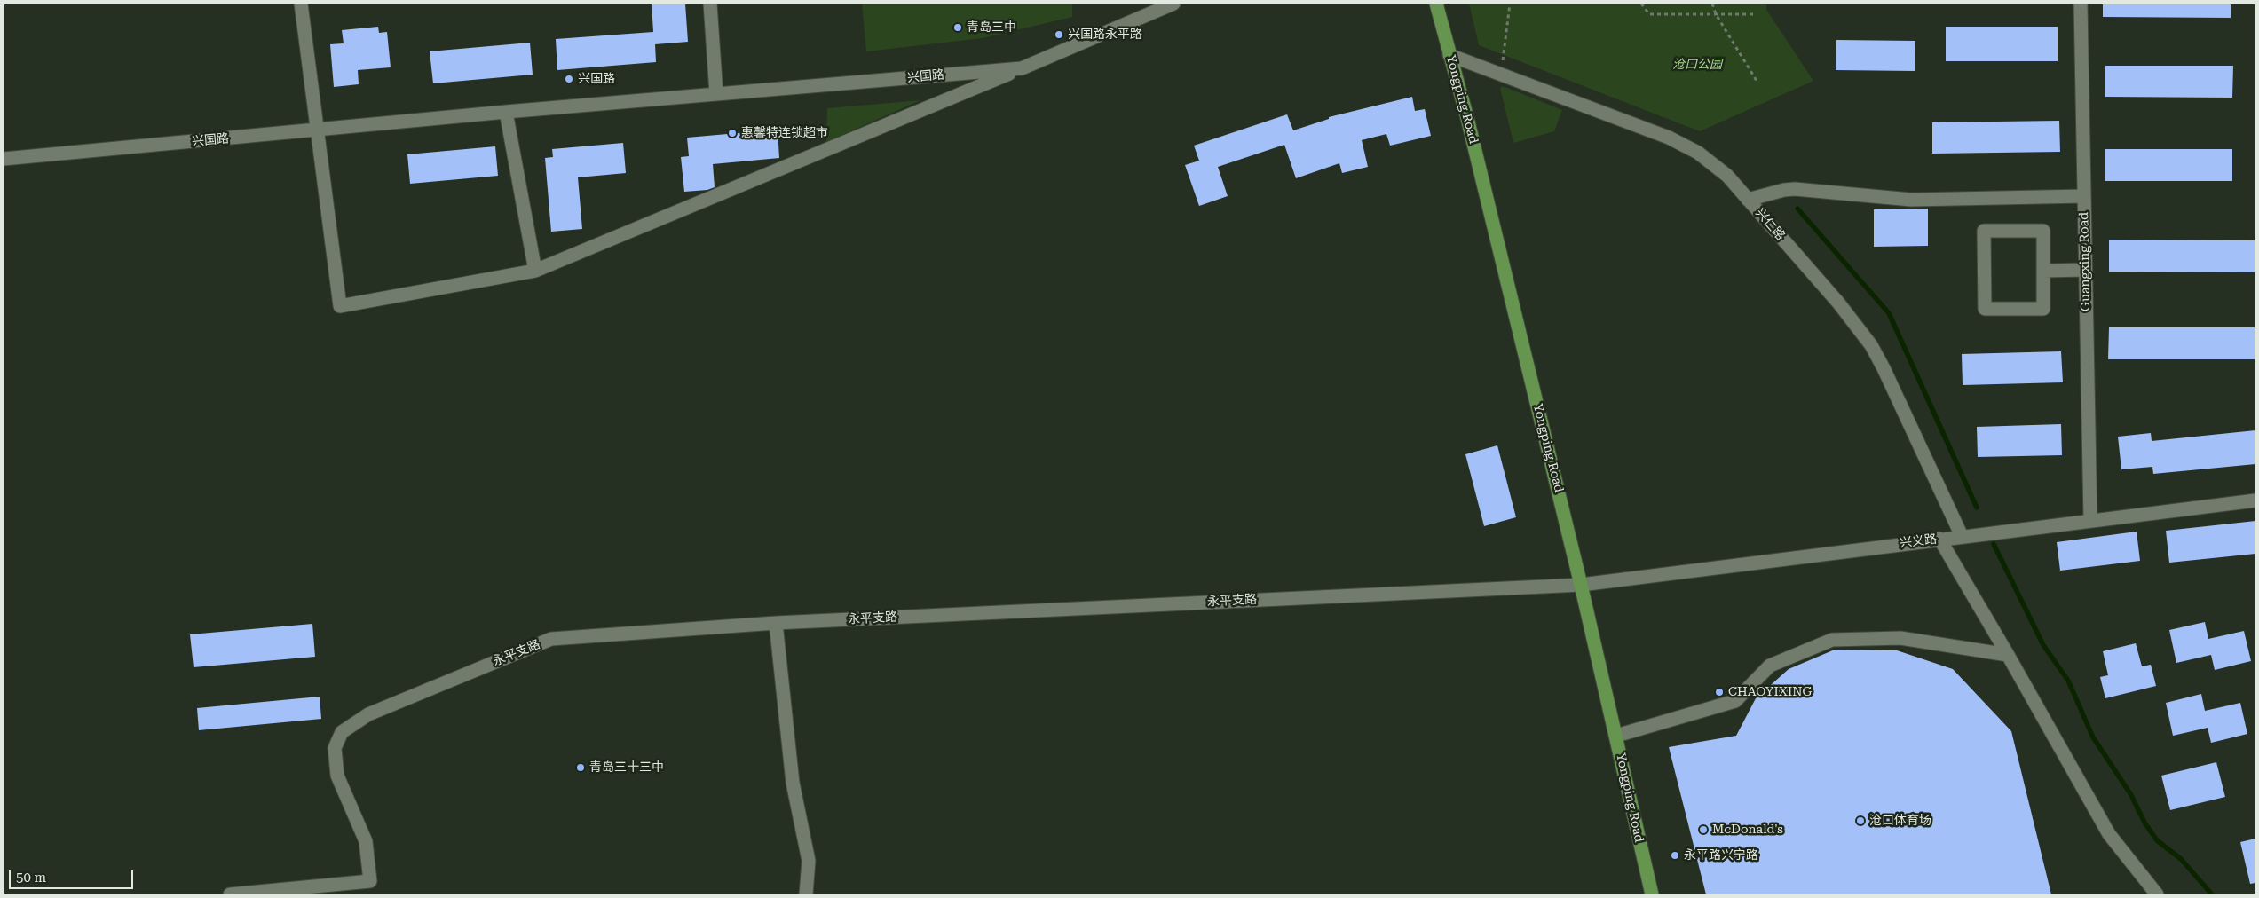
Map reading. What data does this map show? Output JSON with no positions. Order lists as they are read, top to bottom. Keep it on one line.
{"streets":{"main road":["Yongping Road"],"street":["兴国路","兴仁路","Guangxing Road","兴义路","永平支路"]},"crossings":[["Yongping Road","兴仁路"],["Yongping Road","兴义路"],["Yongping Road","永平支路"],["兴仁路","兴义路"],["Guangxing Road","兴义路"],["兴义路","永平支路"]],"parks":["沧口公园"],"places":["青岛三中","兴国路永平路","兴国路","惠馨特连锁超市","CHAOYIXING","青岛三十三中","沧口体育场","McDonald's","永平路兴宁路"],"scale_bar":"50 m"}
